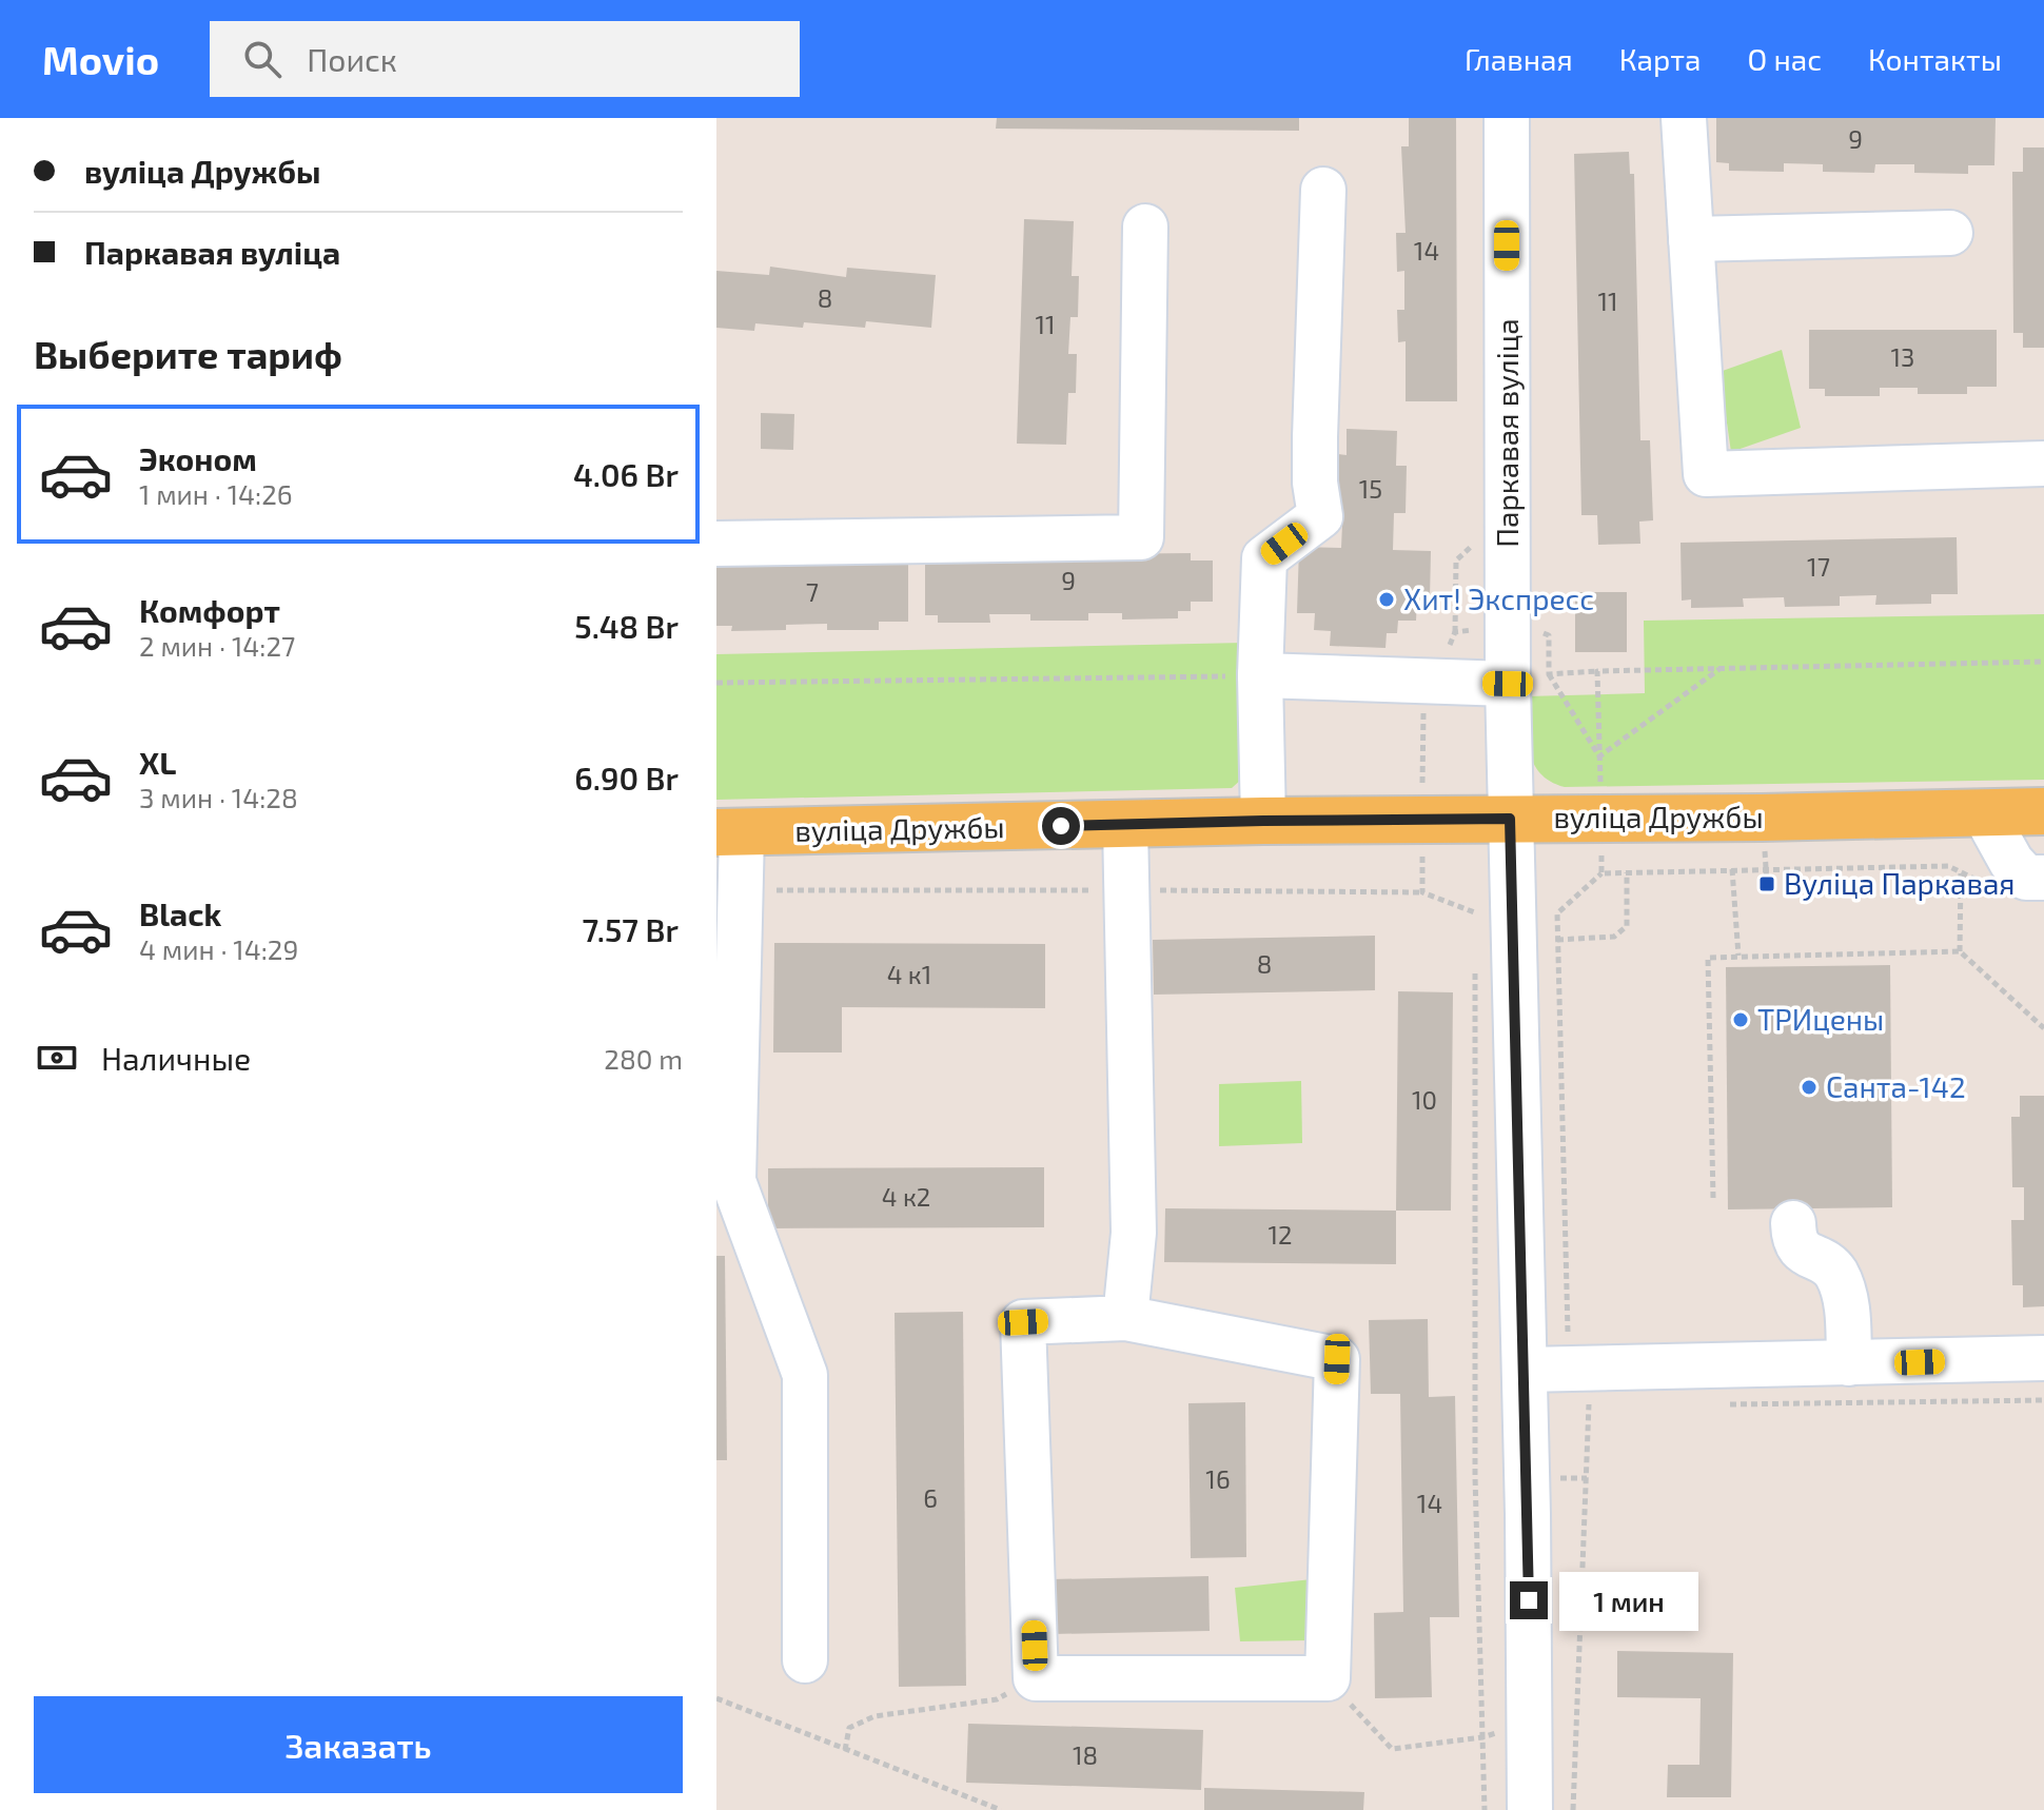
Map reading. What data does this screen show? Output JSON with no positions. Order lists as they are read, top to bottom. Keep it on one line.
{"streets":{"main road":["вуліца Дружбы"],"street":["Паркавая вуліца"]},"crossings":[["Паркавая вуліца","вуліца Дружбы"]],"places":{"other":["Хит! Экспресс","ТРИцены","Санта-142"],"transit":["Вуліца Паркавая"]},"house_numbers":["9","14","8","11","11","13","15","17","9","7","8","4 к1","10","4 к2","12","16","6","14","18"],"page":{"header":"Movio","search":"Поиск","nav":["Главная","Карта","О нас","Контакты"],"banner":["вуліца Дружбы","Паркавая вуліца"],"heading":"Выберите тариф","list":[{"name":"Эконом","note":"1 мин · 14:26","value":"4.06 Br"},{"name":"Комфорт","note":"2 мин · 14:27","value":"5.48 Br"},{"name":"XL","note":"3 мин · 14:28","value":"6.90 Br"},{"name":"Black","note":"4 мин · 14:29","value":"7.57 Br"}],"pay":["Наличные","280 m"],"bubble":"1 мин","buttons":"Заказать"}}
